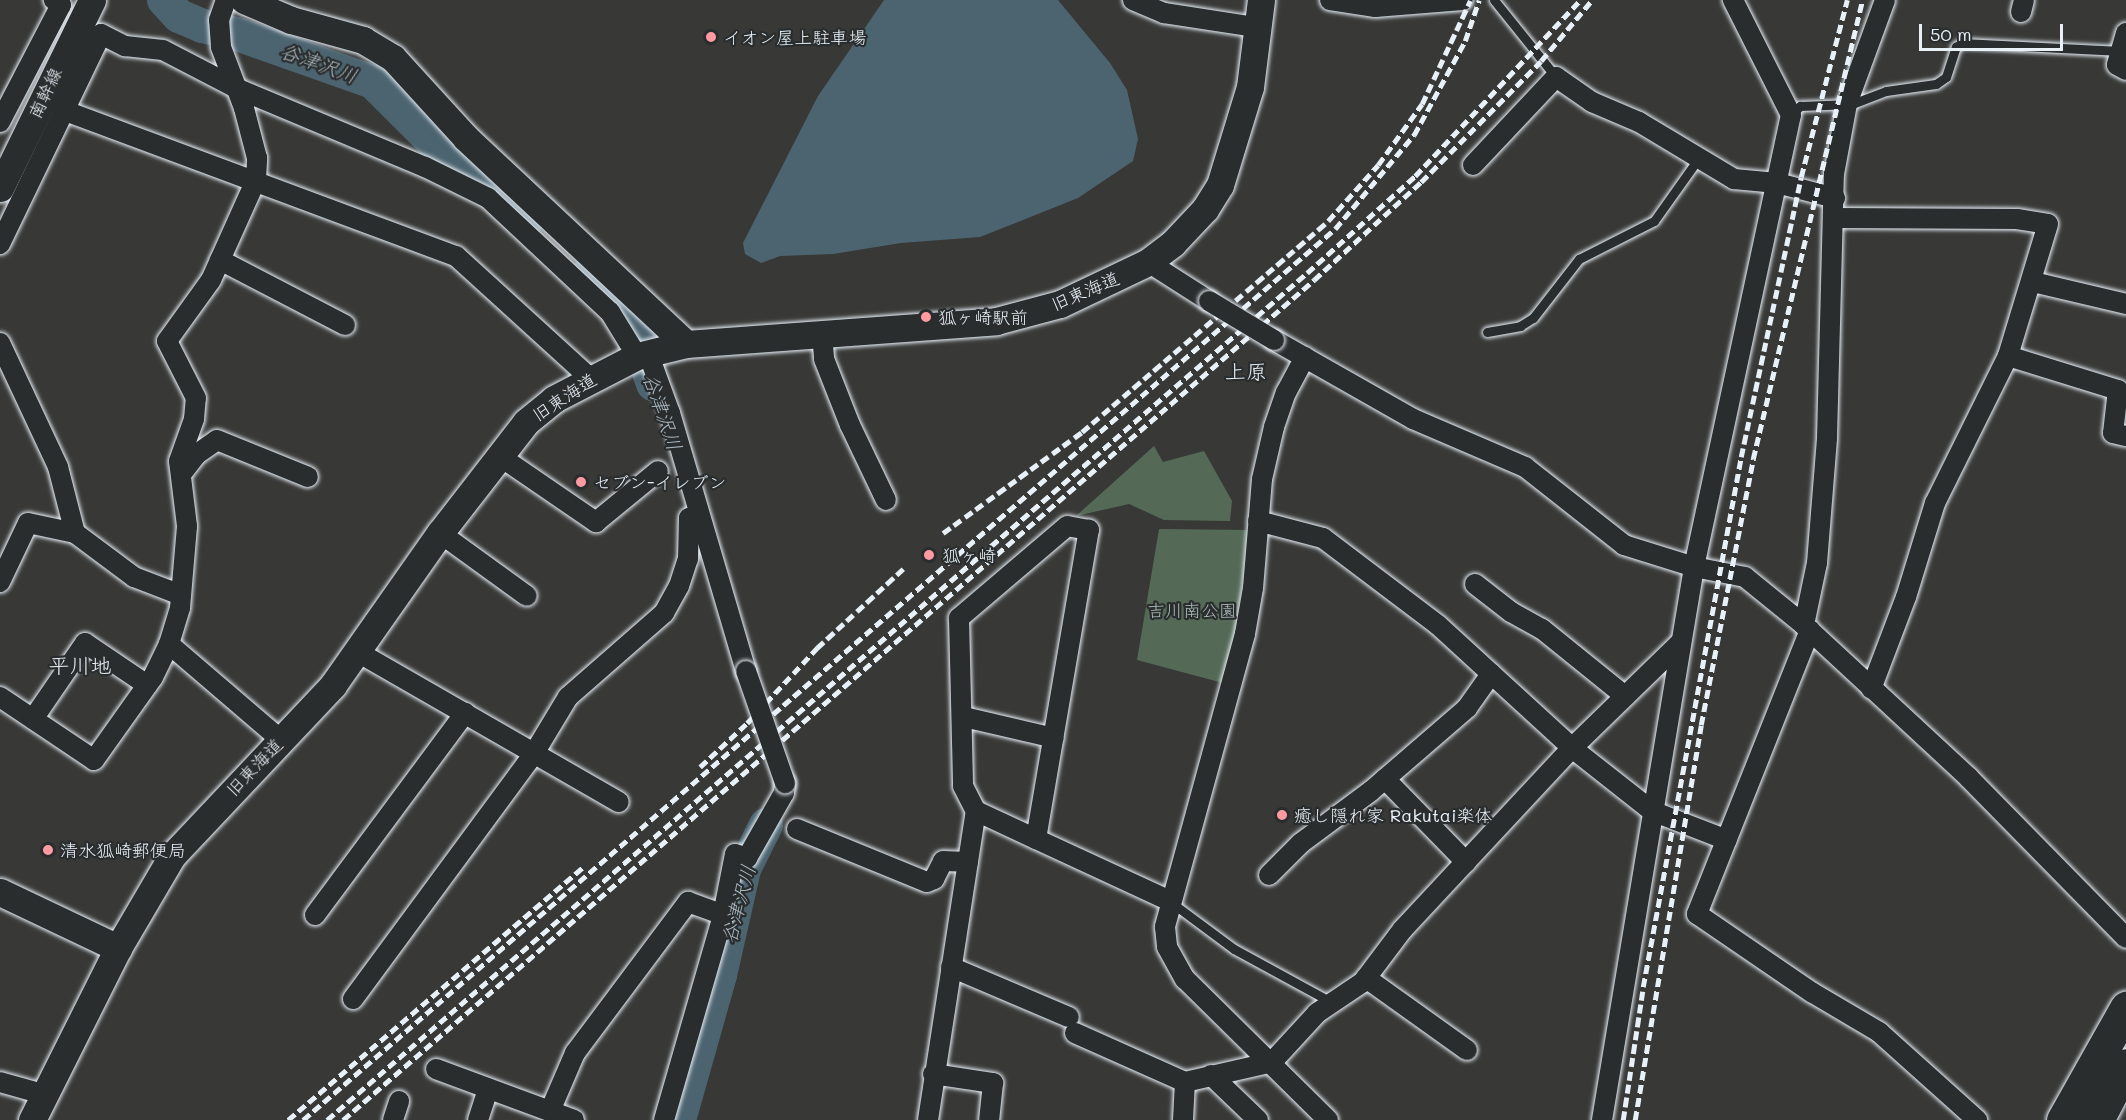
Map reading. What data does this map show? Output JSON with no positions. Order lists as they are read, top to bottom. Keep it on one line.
{"streets":{"street":["南幹線","旧東海道"]},"districts":["上原","平川地"],"water":["谷津沢川"],"parks":["吉川南公園"],"places":["イオン屋上駐車場","狐ヶ崎駅前","セブン-イレブン","狐ヶ崎","癒し隠れ家 Rakutai楽体","清水狐崎郵便局"],"scale_bar":"50 m"}
